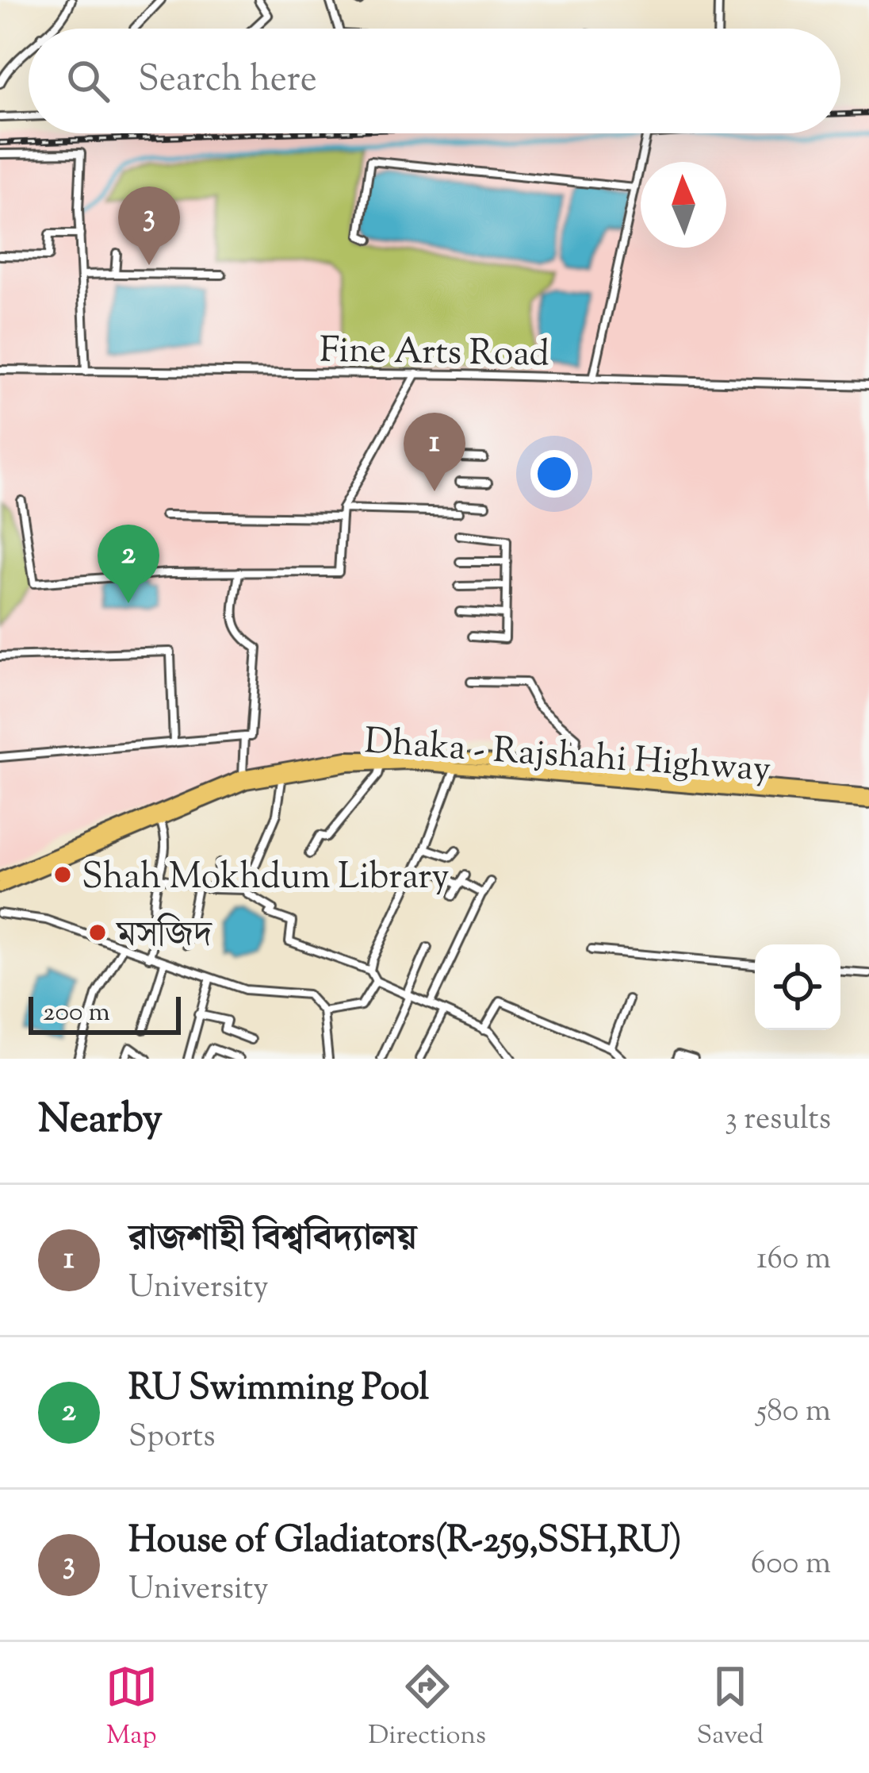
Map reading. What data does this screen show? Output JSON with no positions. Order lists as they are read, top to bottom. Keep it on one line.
{"streets":{"highway":["Dhaka - Rajshahi Highway"],"street":["Fine Arts Road"]},"places":["Shah Mokhdum Library","মসজিদ"],"scale_bar":"200 m","north":"top","page":{"search":"Search here","pins":["3","1","2"],"scale":"200 m","heading":["Nearby","3 results"],"list":[{"mark":"1","name":"রাজশাহী বিশ্ববিদ্যালয়","note":"University","value":"160 m"},{"mark":"2","name":"RU Swimming Pool","note":"Sports","value":"580 m"},{"mark":"3","name":"House of Gladiators(R-259,SSH,RU)","note":"University","value":"600 m"}],"nav":["Map","Directions","Saved"]}}
